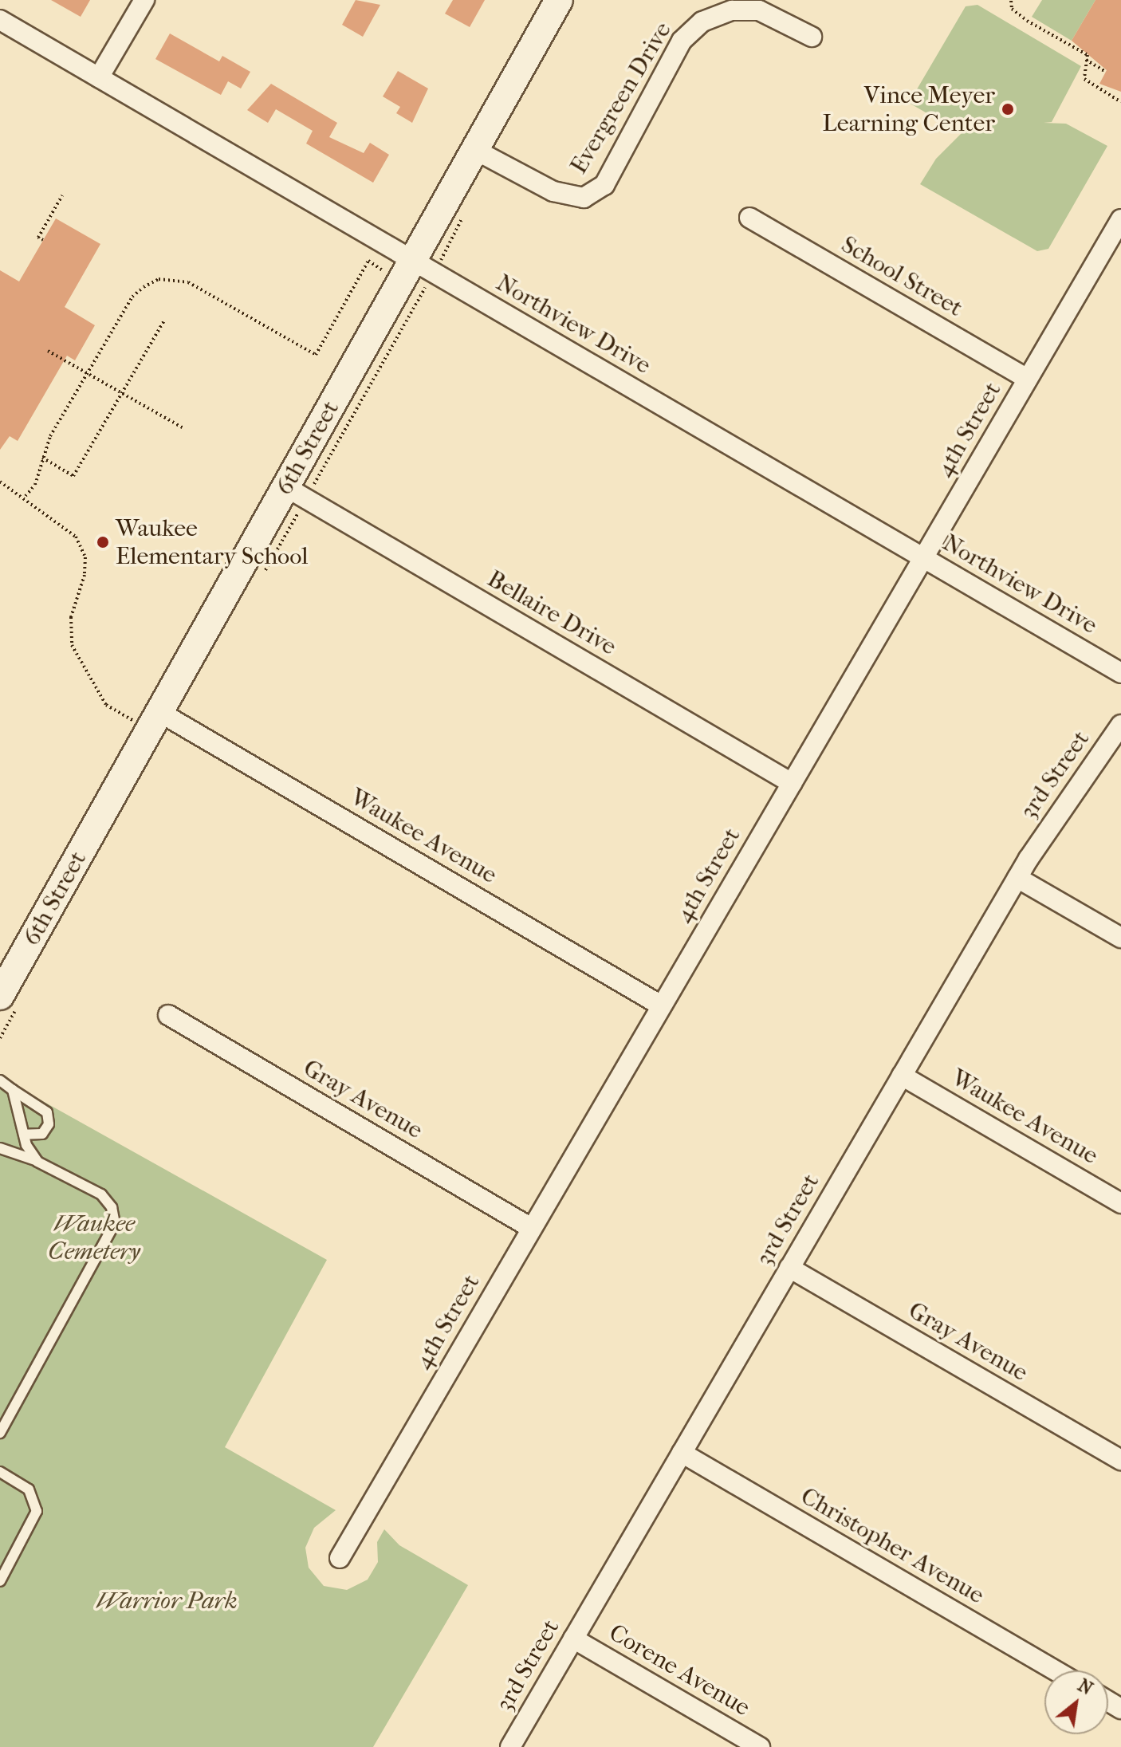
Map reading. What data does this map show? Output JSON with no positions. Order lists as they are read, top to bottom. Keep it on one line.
{"streets":{"main road":["6th Street"],"street":["Evergreen Drive","School Street","Northview Drive","4th Street","Bellaire Drive","3rd Street","Waukee Avenue","Gray Avenue","Christopher Avenue","Corene Avenue"]},"crossings":[["Evergreen Drive","6th Street"],["School Street","4th Street"],["Northview Drive","4th Street"],["Northview Drive","6th Street"],["4th Street","Bellaire Drive"],["4th Street","Waukee Avenue"],["4th Street","Gray Avenue"],["6th Street","Bellaire Drive"],["6th Street","Waukee Avenue"],["3rd Street","Waukee Avenue"],["3rd Street","Gray Avenue"],["3rd Street","Christopher Avenue"],["3rd Street","Corene Avenue"]],"parks":["Waukee Cemetery","Warrior Park"],"places":["Vince Meyer Learning Center","Waukee Elementary School"],"north":"top right"}
